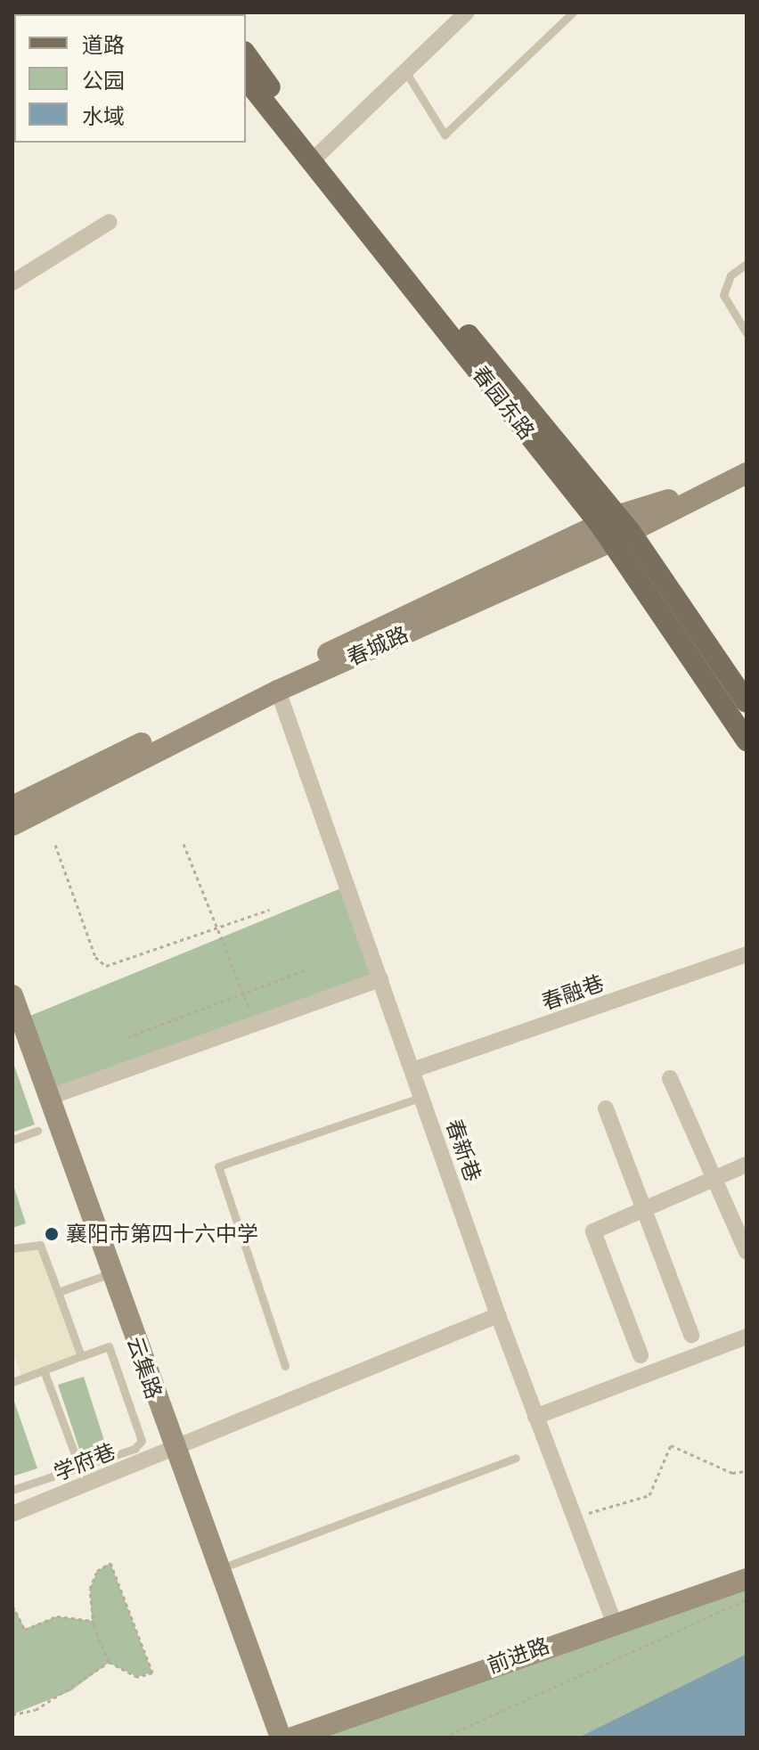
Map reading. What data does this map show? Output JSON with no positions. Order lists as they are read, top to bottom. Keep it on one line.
{"streets":{"main road":["春园东路"],"street":["春城路","春融巷","春新巷","云集路","学府巷","前进路"]},"crossings":[["春园东路","春城路"],["春城路","春新巷"],["春融巷","春新巷"],["春新巷","学府巷"],["春新巷","前进路"],["云集路","学府巷"]],"places":["襄阳市第四十六中学"],"legend":["道路","公园","水域"]}
